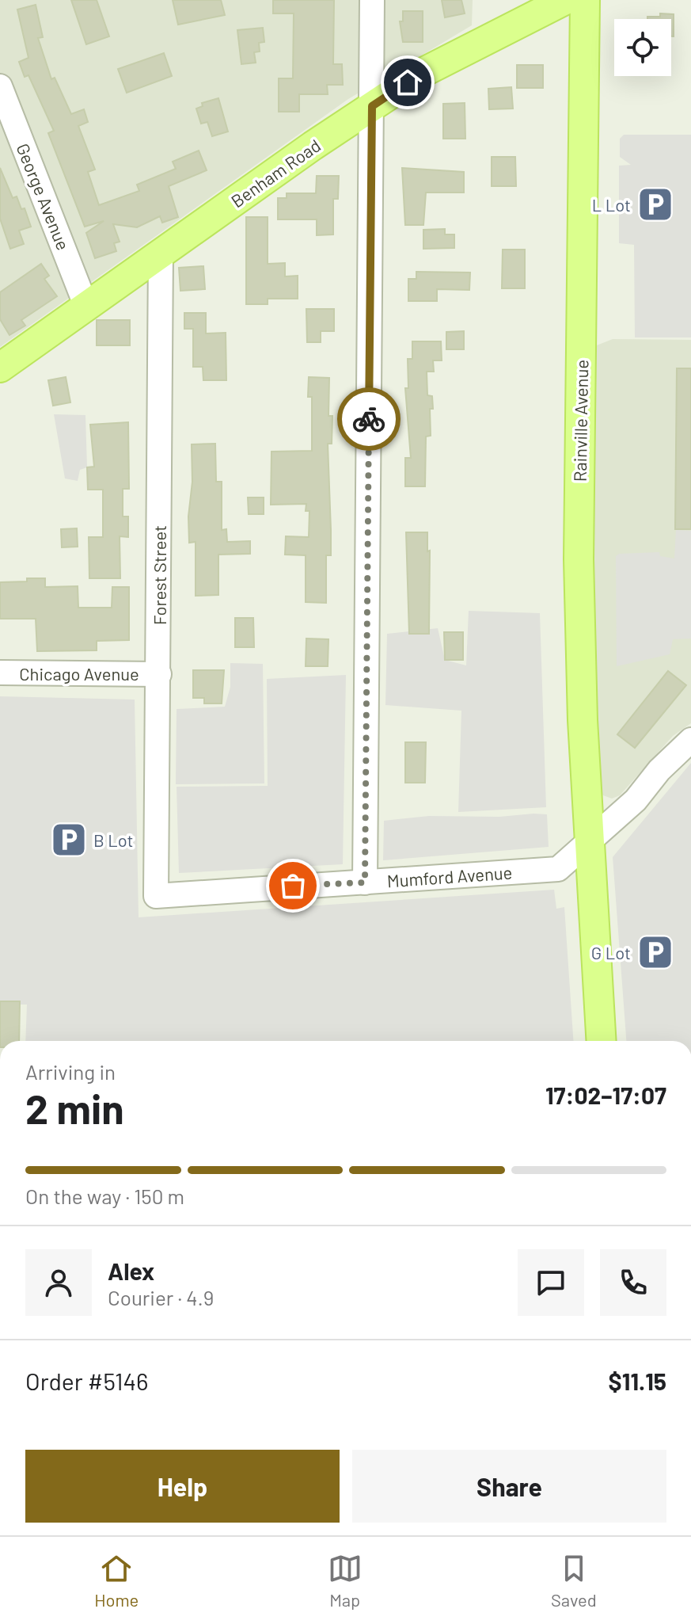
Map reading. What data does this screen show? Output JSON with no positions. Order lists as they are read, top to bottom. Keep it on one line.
{"streets":{"main road":["Benham Road","Rainville Avenue"],"street":["George Avenue","Forest Street","Chicago Avenue","Mumford Avenue"]},"crossings":[["Benham Road","George Avenue"],["Benham Road","Forest Street"],["Rainville Avenue","Mumford Avenue"],["Forest Street","Chicago Avenue"],["Forest Street","Mumford Avenue"]],"places":{"parking":["L Lot","B Lot","G Lot"]},"page":{"heading":["2 min","Arriving in","17:02–17:07"],"panel":["Alex","Courier · 4.9","Order #5146","$11.15"],"bar":"On the way · 150 m","buttons":["Help","Share"],"tabs":["Home","Map","Saved"]}}
